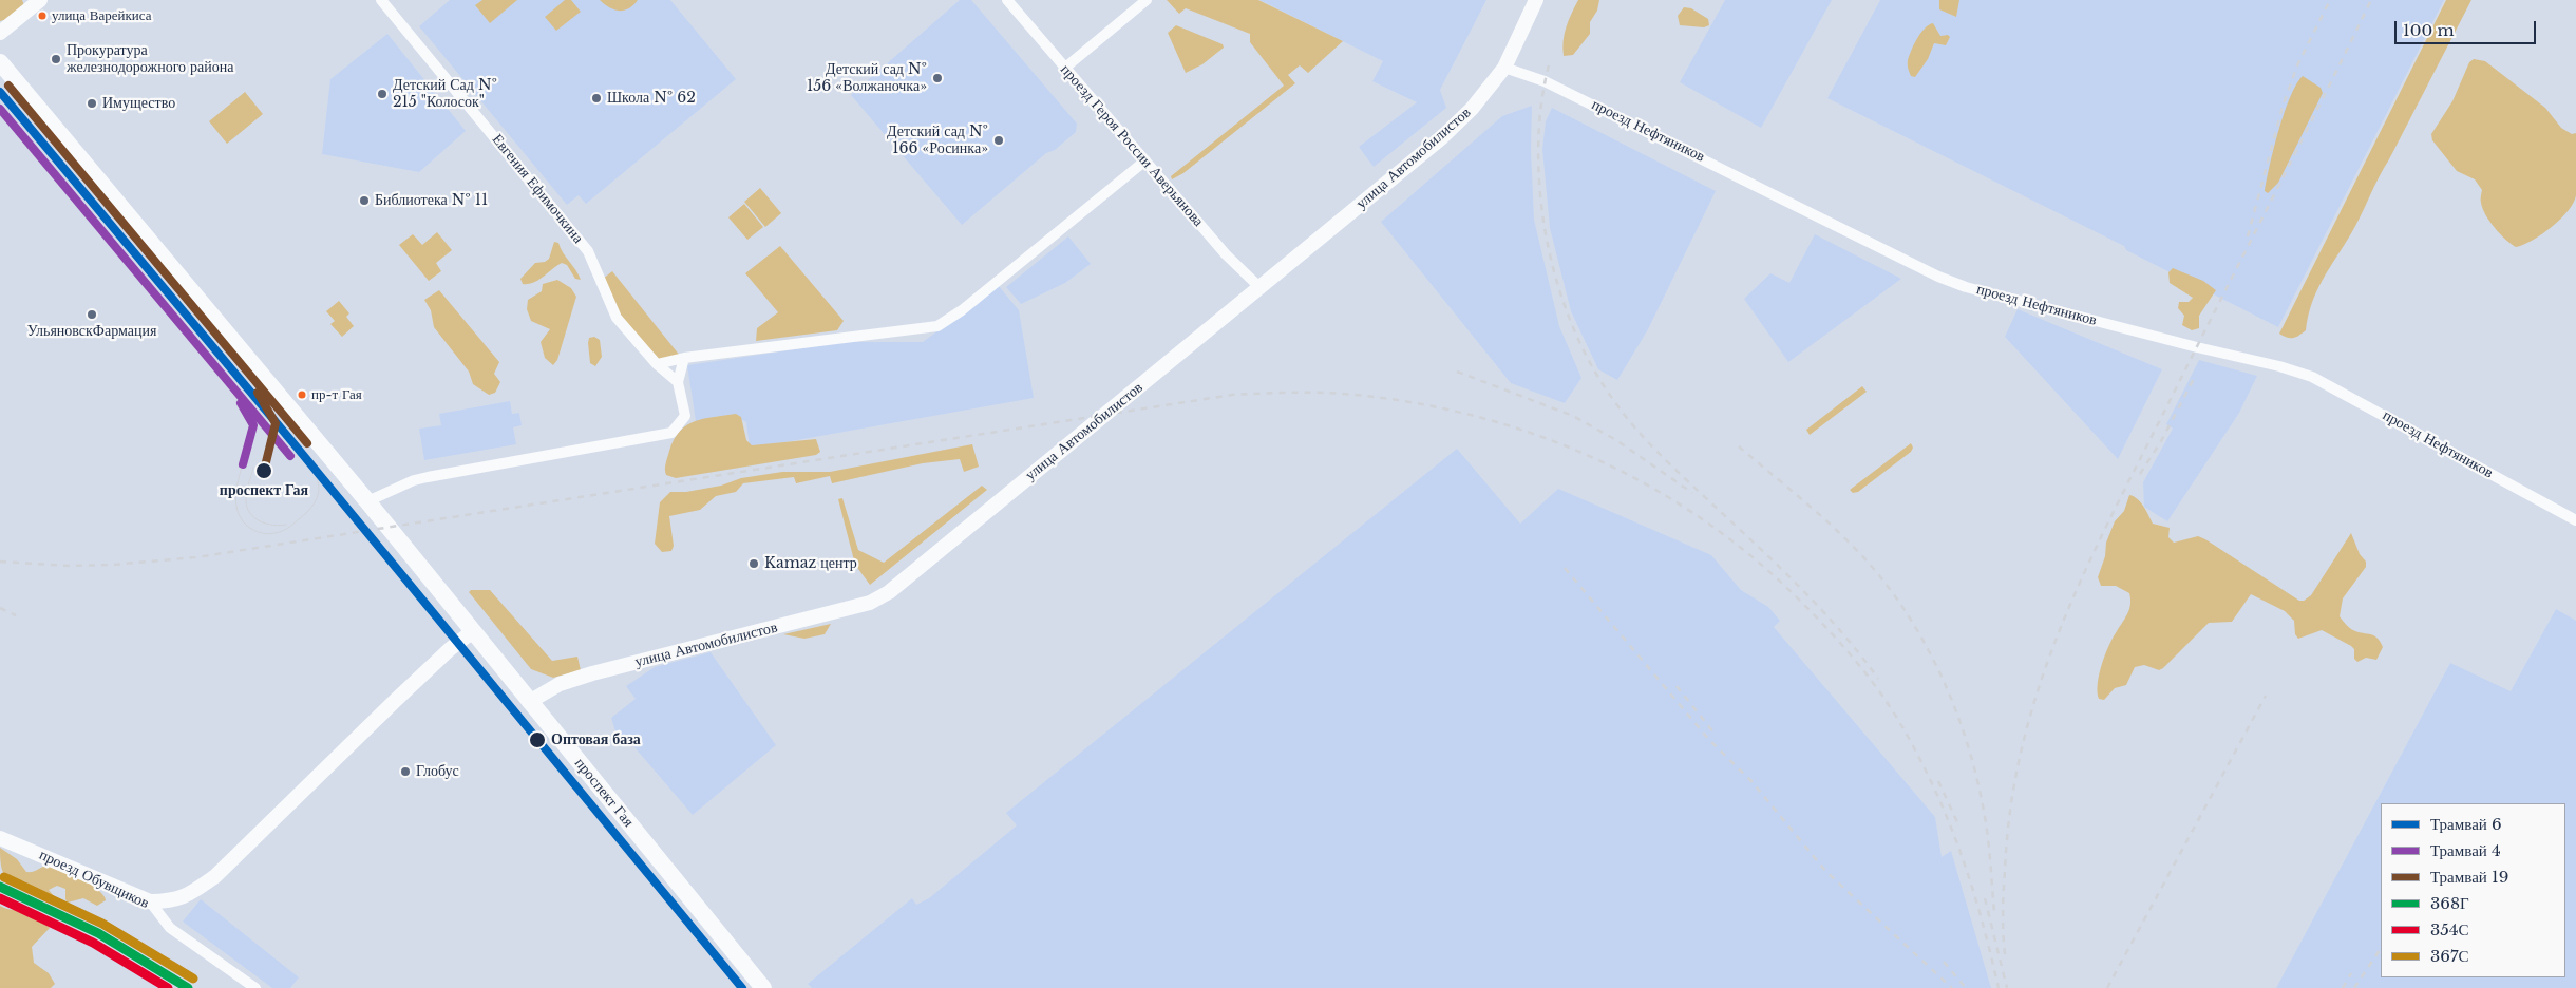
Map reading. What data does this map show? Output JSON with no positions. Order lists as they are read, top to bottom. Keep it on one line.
{"streets":{"main road":["проспект Гая"],"street":["проезд Нефтяников","проезд Героя России Аверьянова","улица Автомобилистов","Евгения Ефимочкина","проезд Обувщиков"]},"crossings":[["проезд Нефтяников","улица Автомобилистов"],["проезд Героя России Аверьянова","улица Автомобилистов"],["улица Автомобилистов","проспект Гая"]],"places":["улица Варейкиса","Прокуратура железнодорожного района","Детский сад № 156 «Волжаночка»","Детский Сад № 215 \"Колосок\"","Школа № 62","Имущество","Детский сад № 166 «Росинка»","Библиотека № 11","УльяновскФармация","пр-т Гая","проспект Гая","Kamaz центр","Оптовая база","Глобус"],"lines":["tram line 19","tram line 6","tram line 4","transit line 367С","transit line 368Г","transit line 354С"],"legend":["Трамвай 6","Трамвай 4","Трамвай 19","368Г","354С","367С"],"scale_bar":"100 m"}
